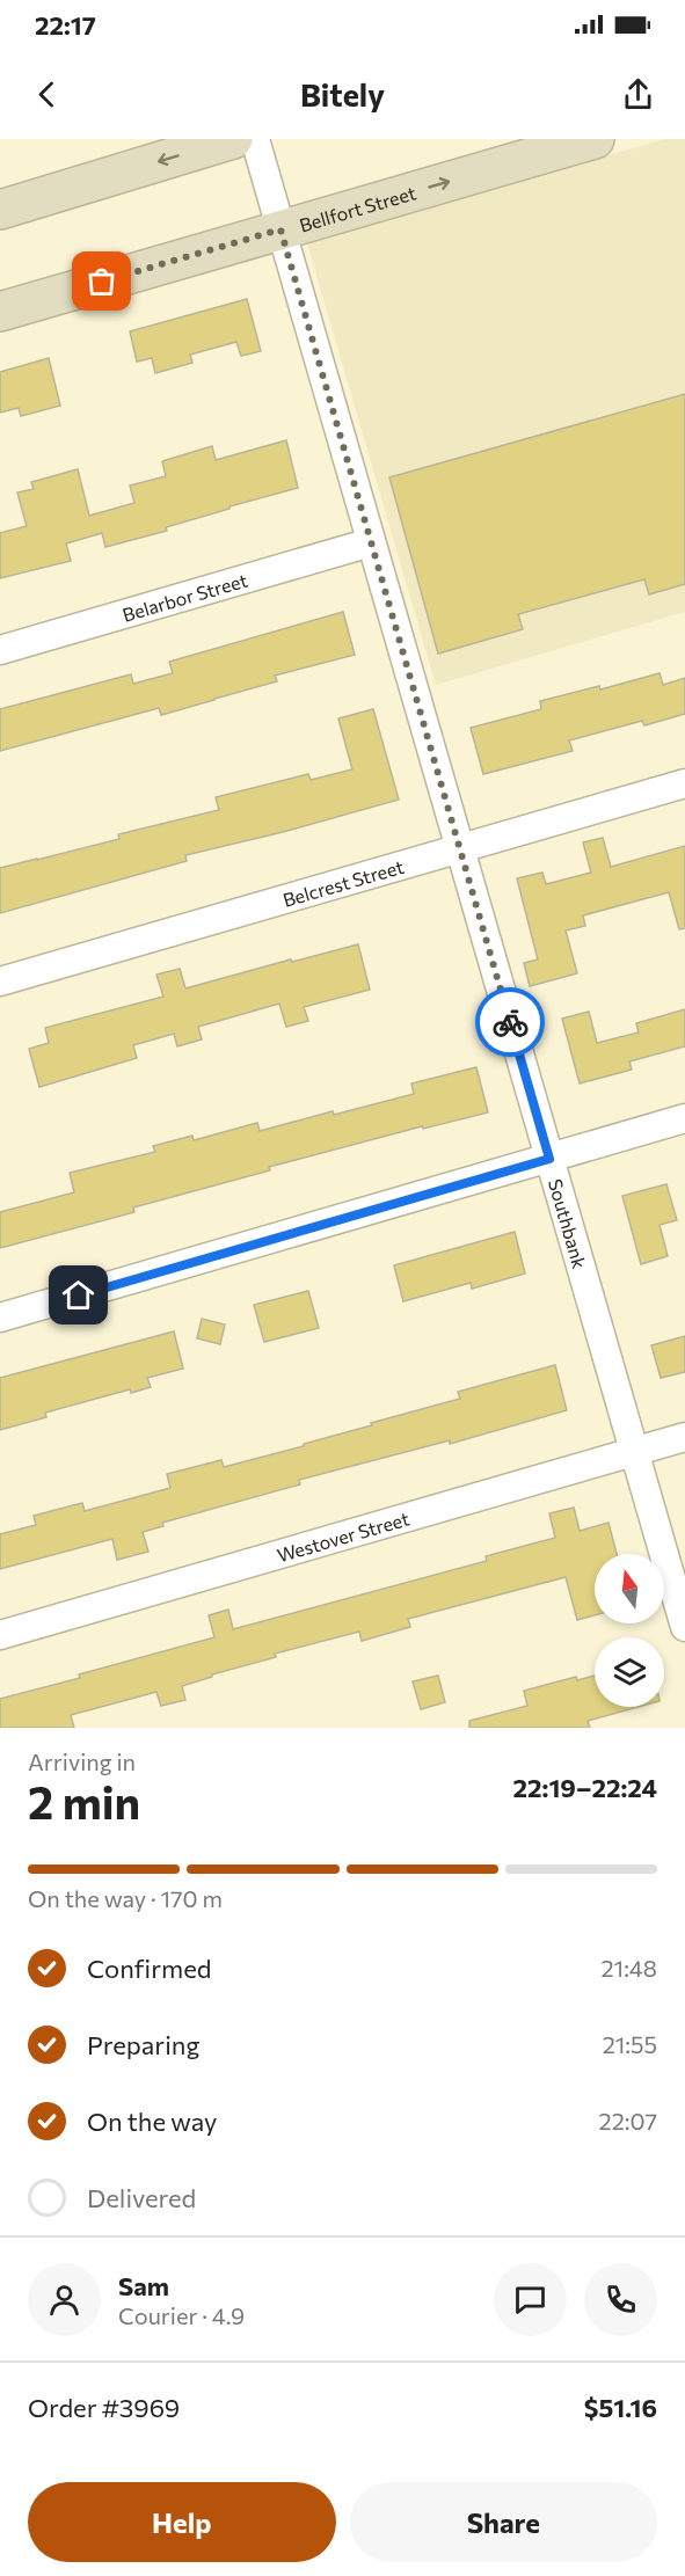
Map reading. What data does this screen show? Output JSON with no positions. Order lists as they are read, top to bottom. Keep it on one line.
{"streets":{"main road":["Bellfort Street"],"street":["Belarbor Street","Belcrest Street","Southbank","Westover Street"]},"crossings":[["Bellfort Street","Southbank"],["Belarbor Street","Southbank"],["Belcrest Street","Southbank"],["Southbank","Westover Street"]],"one_way":["Bellfort Street"],"north":"top","page":{"status":"22:17","header":"Bitely","heading":["2 min","Arriving in","22:19–22:24"],"panel":["Sam","Courier · 4.9","Order #3969","$51.16"],"bar":"On the way · 170 m","list":[["Confirmed","21:48"],["Preparing","21:55"],["On the way","22:07"],"Delivered"],"buttons":["Help","Share"]}}
